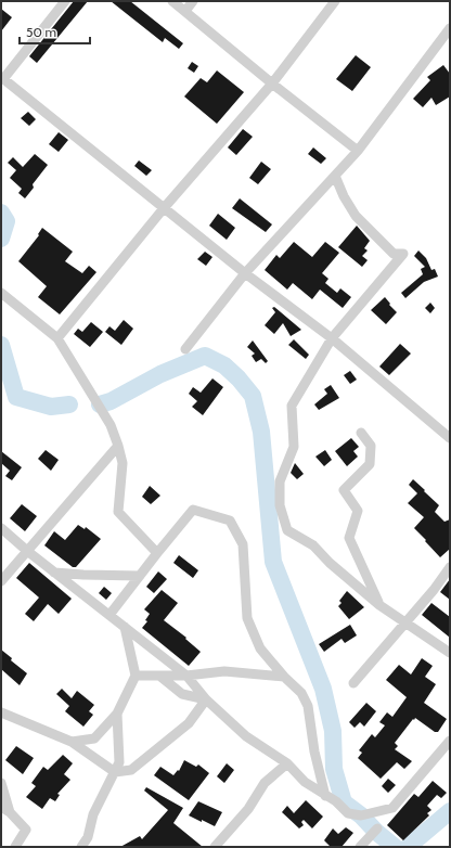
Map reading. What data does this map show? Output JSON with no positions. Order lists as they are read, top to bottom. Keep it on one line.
{"scale_bar":"50 m"}
